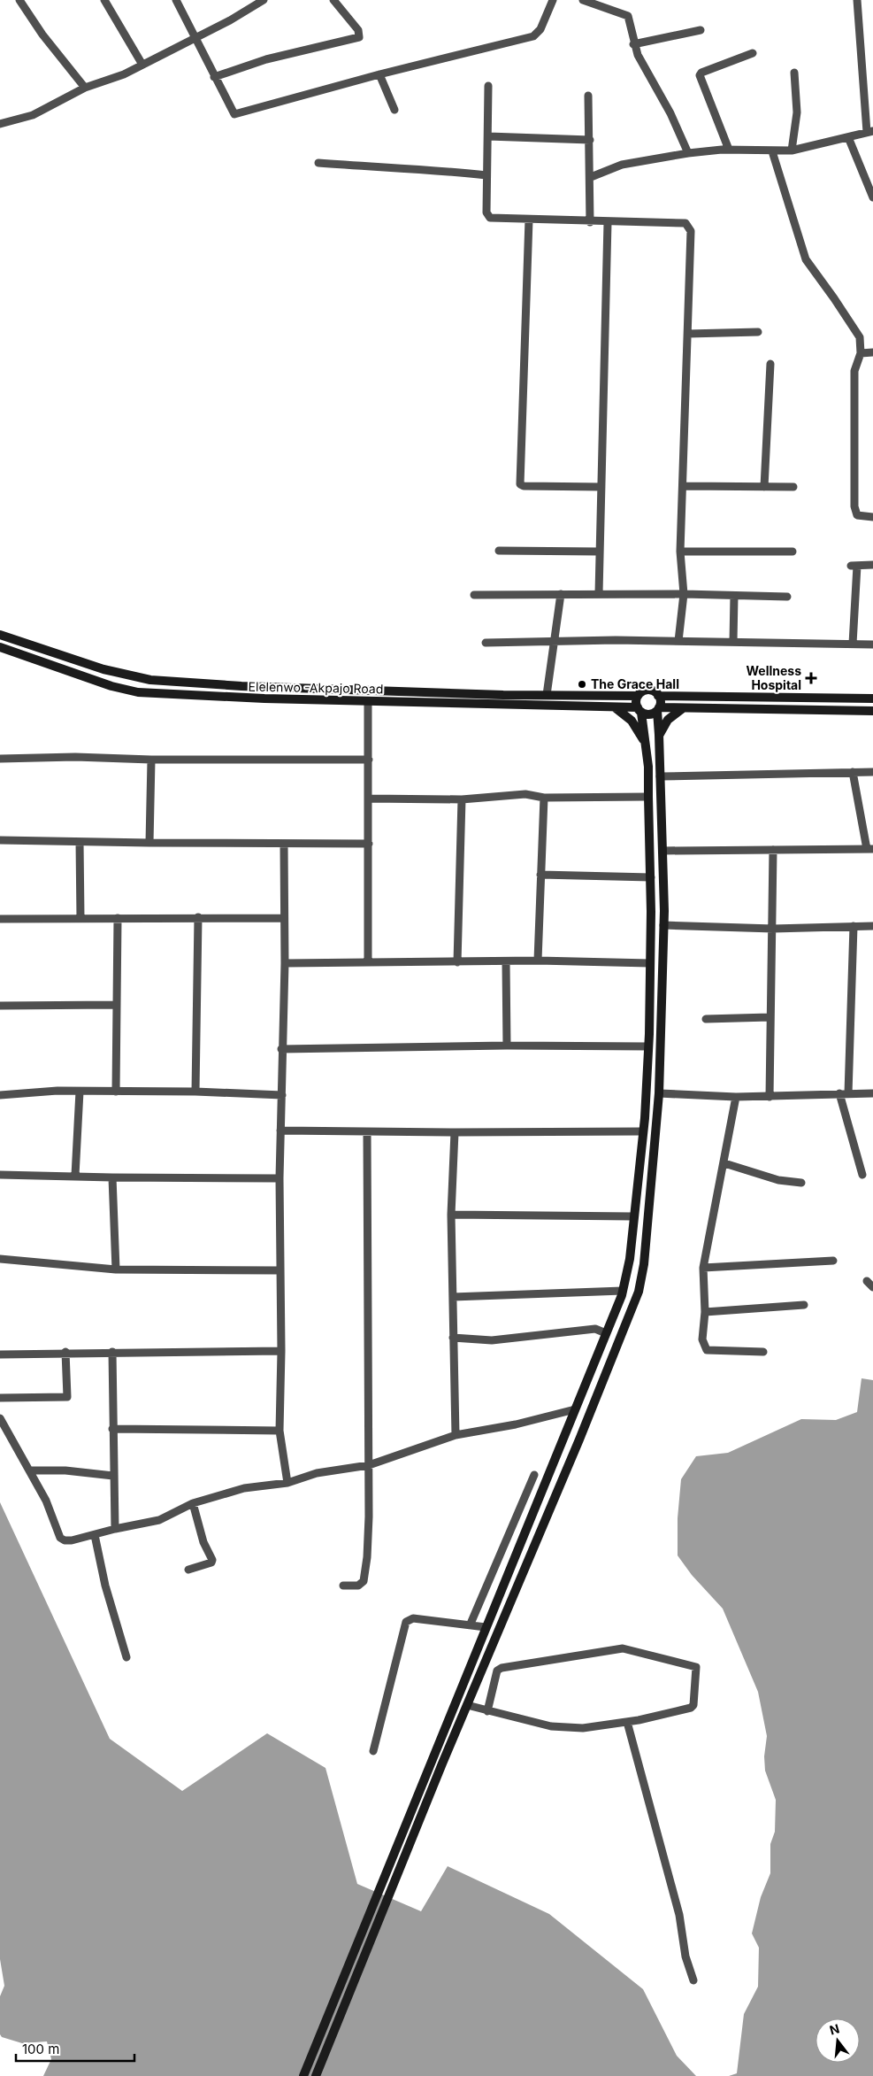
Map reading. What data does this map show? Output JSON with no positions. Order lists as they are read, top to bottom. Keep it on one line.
{"streets":{"main road":["Elelenwo -Akpajo Road"]},"places":{"health":["Wellness Hospital"],"other":["The Grace Hall"]},"scale_bar":"100 m","north":"top"}
